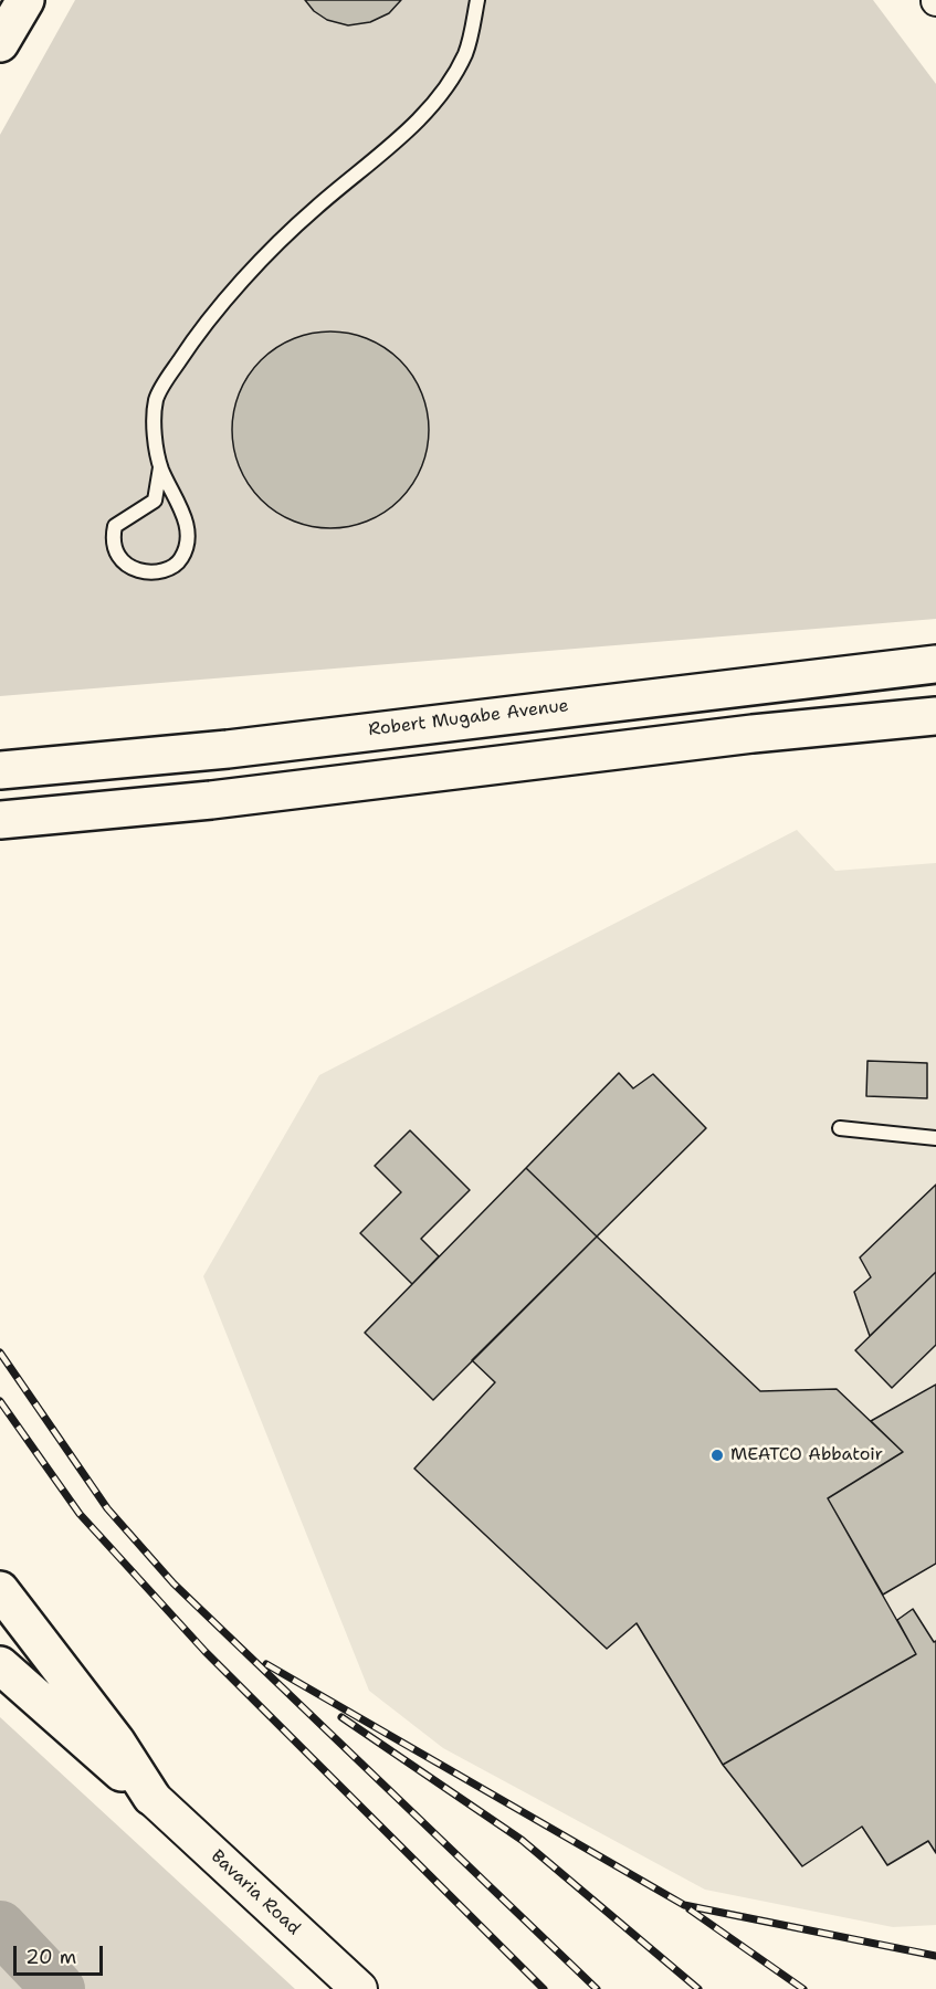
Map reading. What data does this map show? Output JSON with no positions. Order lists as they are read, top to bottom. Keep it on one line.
{"streets":{"main road":["Robert Mugabe Avenue"],"street":["Bavaria Road"]},"places":["MEATCO Abbatoir"],"scale_bar":"20 m"}
